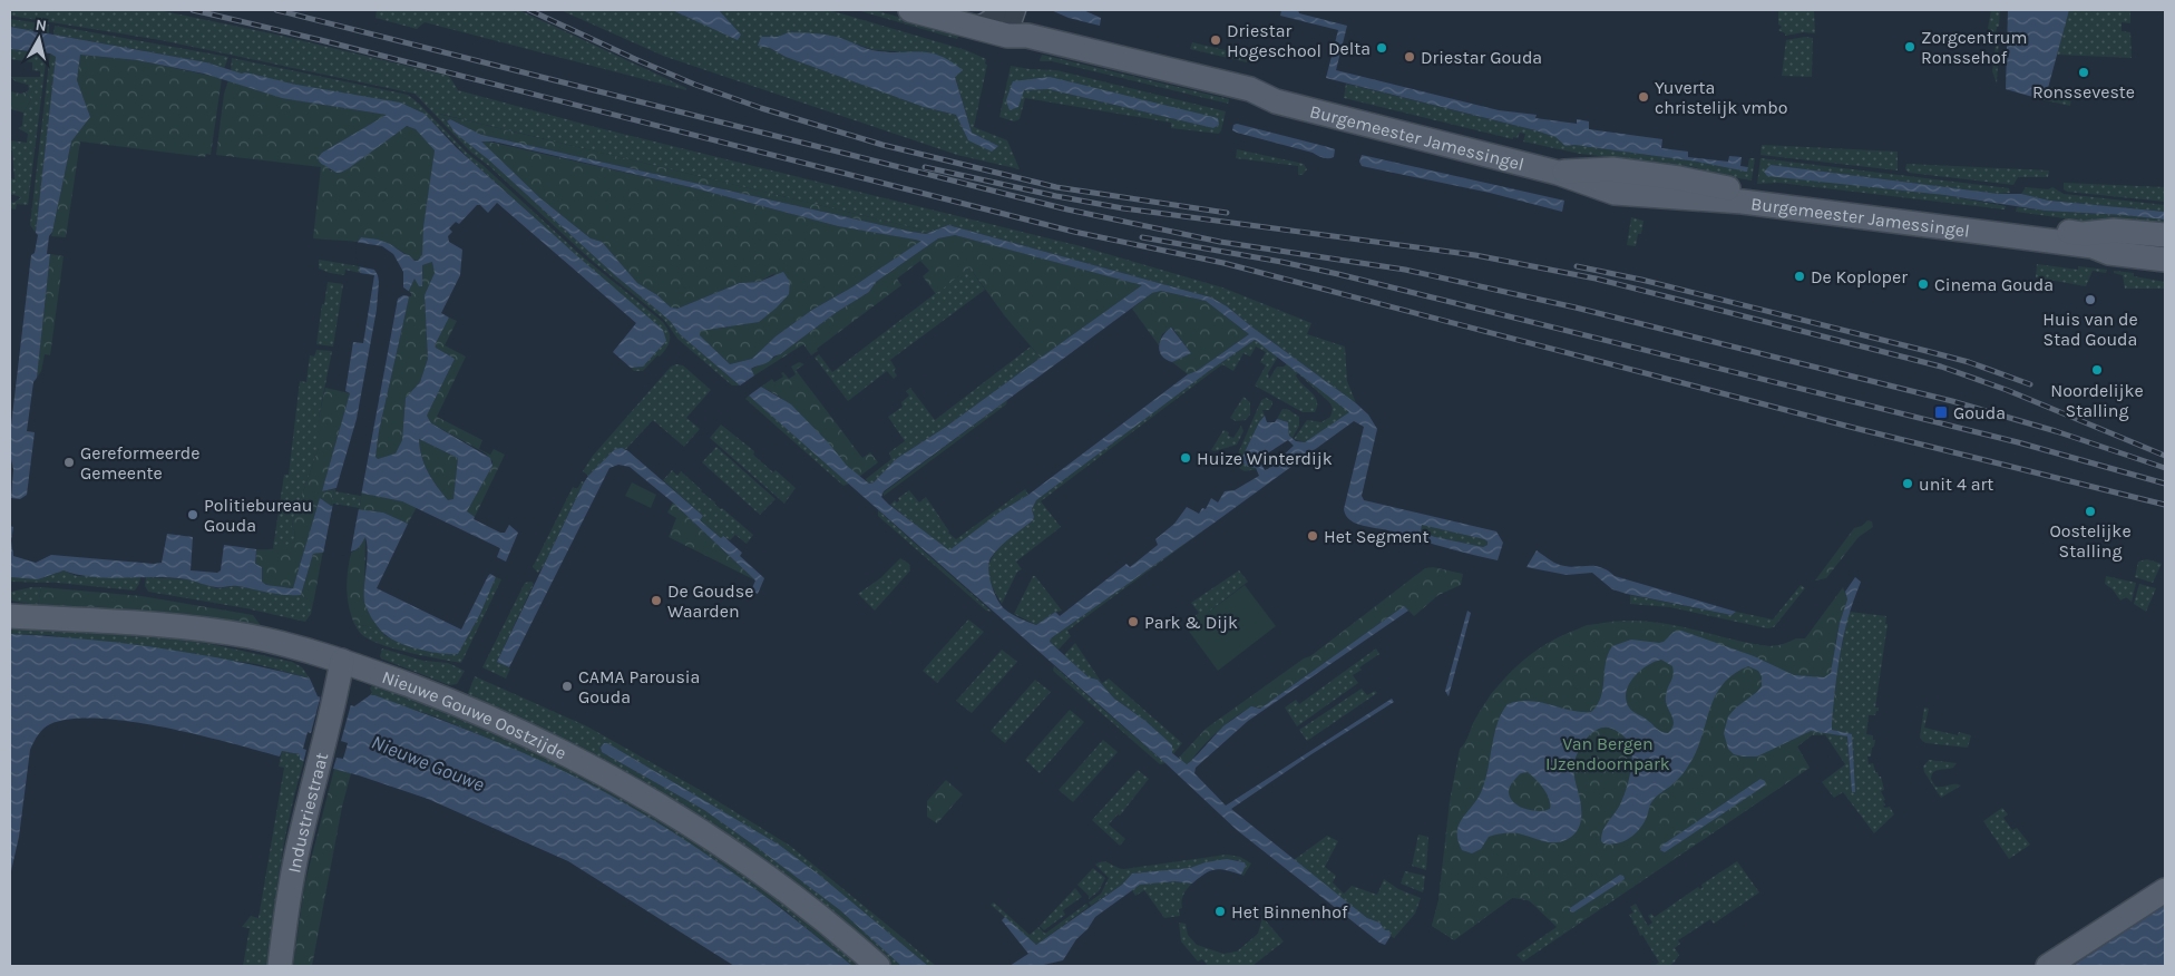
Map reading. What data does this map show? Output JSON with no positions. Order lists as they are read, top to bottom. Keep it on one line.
{"streets":{"main road":["Burgemeester Jamessingel","Nieuwe Gouwe Oostzijde","Industriestraat"]},"crossings":[["Nieuwe Gouwe Oostzijde","Industriestraat"]],"water":["Nieuwe Gouwe"],"parks":["Van Bergen IJzendoornpark"],"places":{"other":["Driestar Hogeschool","Zorgcentrum Ronssehof","Delta","Driestar Gouda","Ronsseveste","Yuverta christelijk vmbo","De Koploper","Cinema Gouda","Huis van de Stad Gouda","Noordelijke Stalling","Huize Winterdijk","Gereformeerde Gemeente","unit 4 art","Oostelijke Stalling","Politiebureau Gouda","Het Segment","De Goudse Waarden","Park & Dijk","CAMA Parousia Gouda","Het Binnenhof"],"transit":["Gouda"]},"north":"top"}
